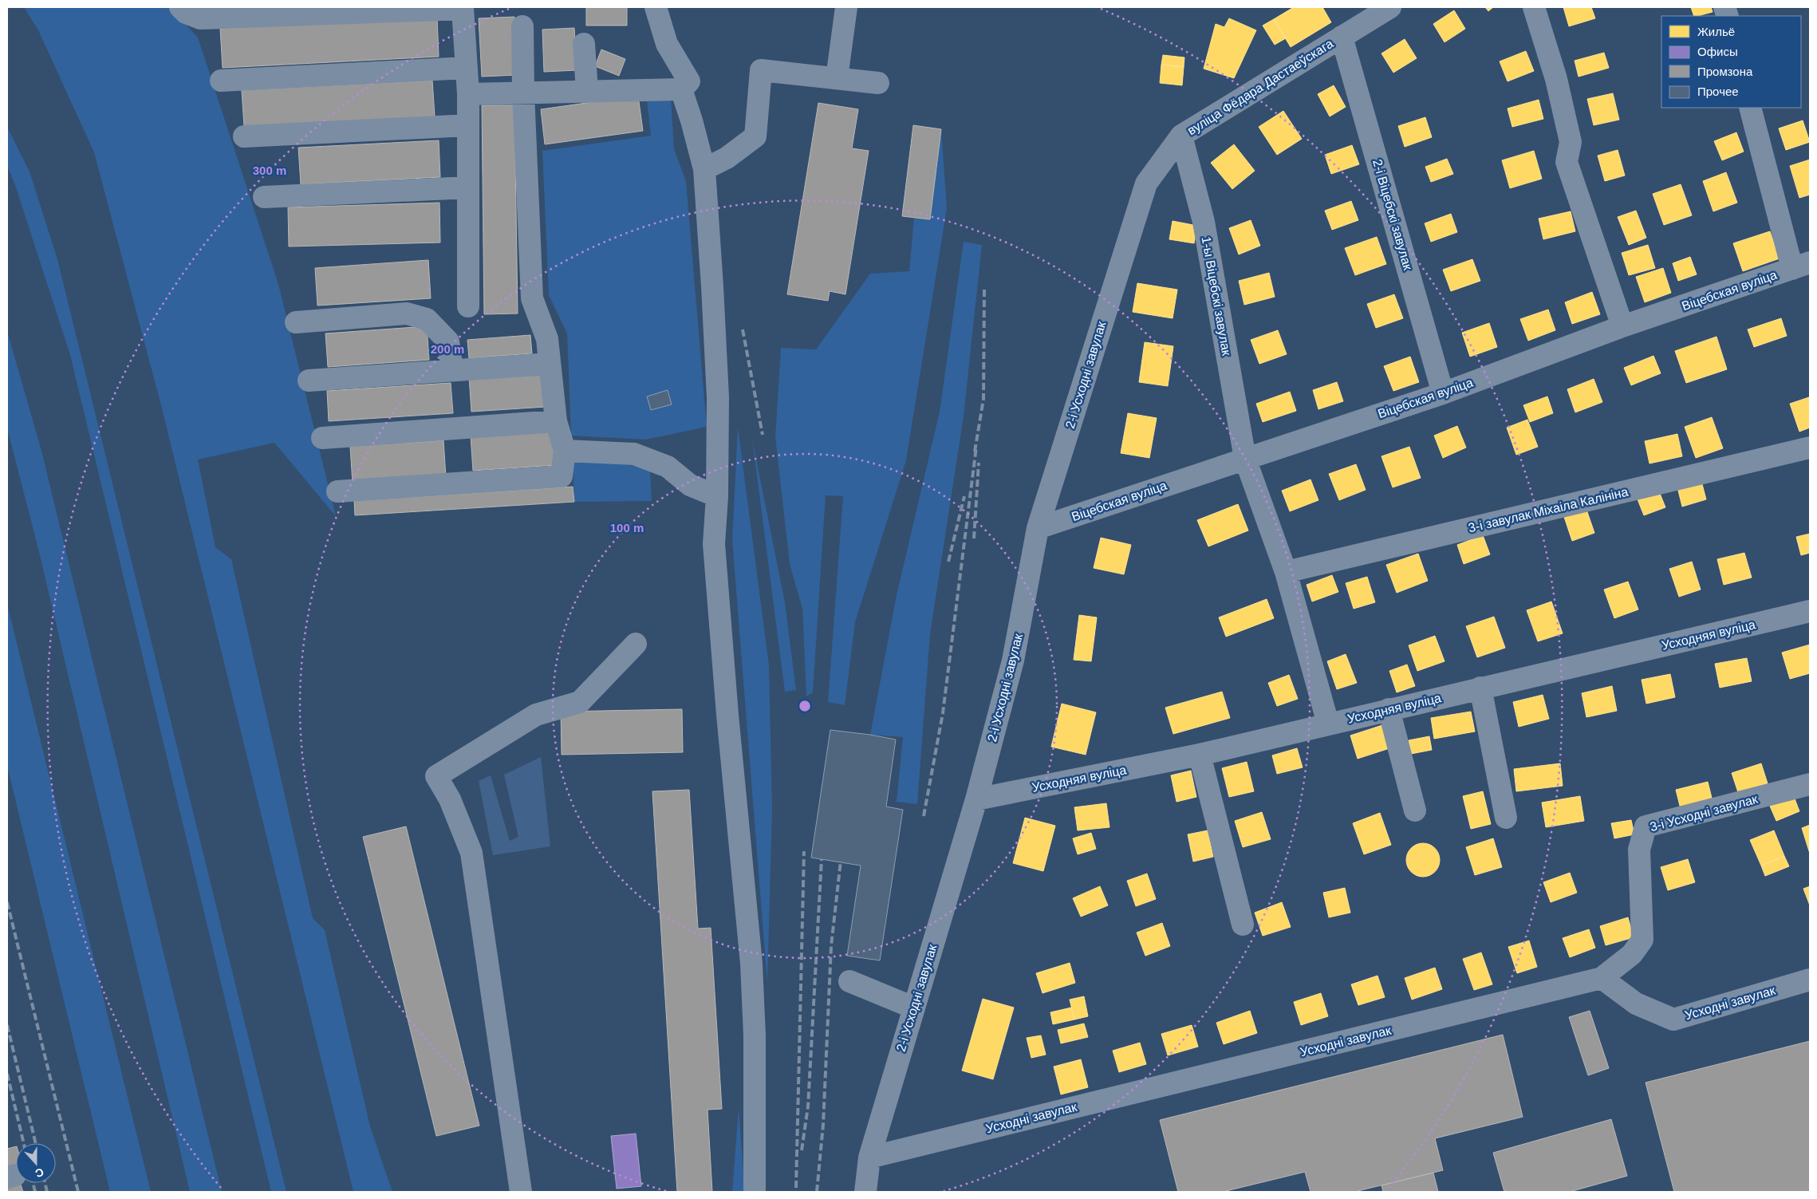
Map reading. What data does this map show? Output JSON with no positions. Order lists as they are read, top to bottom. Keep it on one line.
{"streets":{"street":["вуліца Фёдара Дастаеўскага","2-і Віцебскі завулак","Віцебская вуліца","1-ы Віцебскі завулак","2-і Усходні завулак","3-і завулак Міхаіла Калініна","Усходняя вуліца","3-і Усходні завулак","Усходні завулак"]},"crossings":[["вуліца Фёдара Дастаеўскага","2-і Віцебскі завулак"],["вуліца Фёдара Дастаеўскага","1-ы Віцебскі завулак"],["вуліца Фёдара Дастаеўскага","2-і Усходні завулак"],["2-і Віцебскі завулак","Віцебская вуліца"],["Віцебская вуліца","1-ы Віцебскі завулак"],["Віцебская вуліца","2-і Усходні завулак"],["1-ы Віцебскі завулак","3-і завулак Міхаіла Калініна"],["1-ы Віцебскі завулак","Усходняя вуліца"],["2-і Усходні завулак","Усходняя вуліца"],["2-і Усходні завулак","Усходні завулак"],["3-і Усходні завулак","Усходні завулак"]],"legend":["Жильё","Офисы","Промзона","Прочее"],"north":"bottom","rings":["300 m","200 m","100 m"]}
